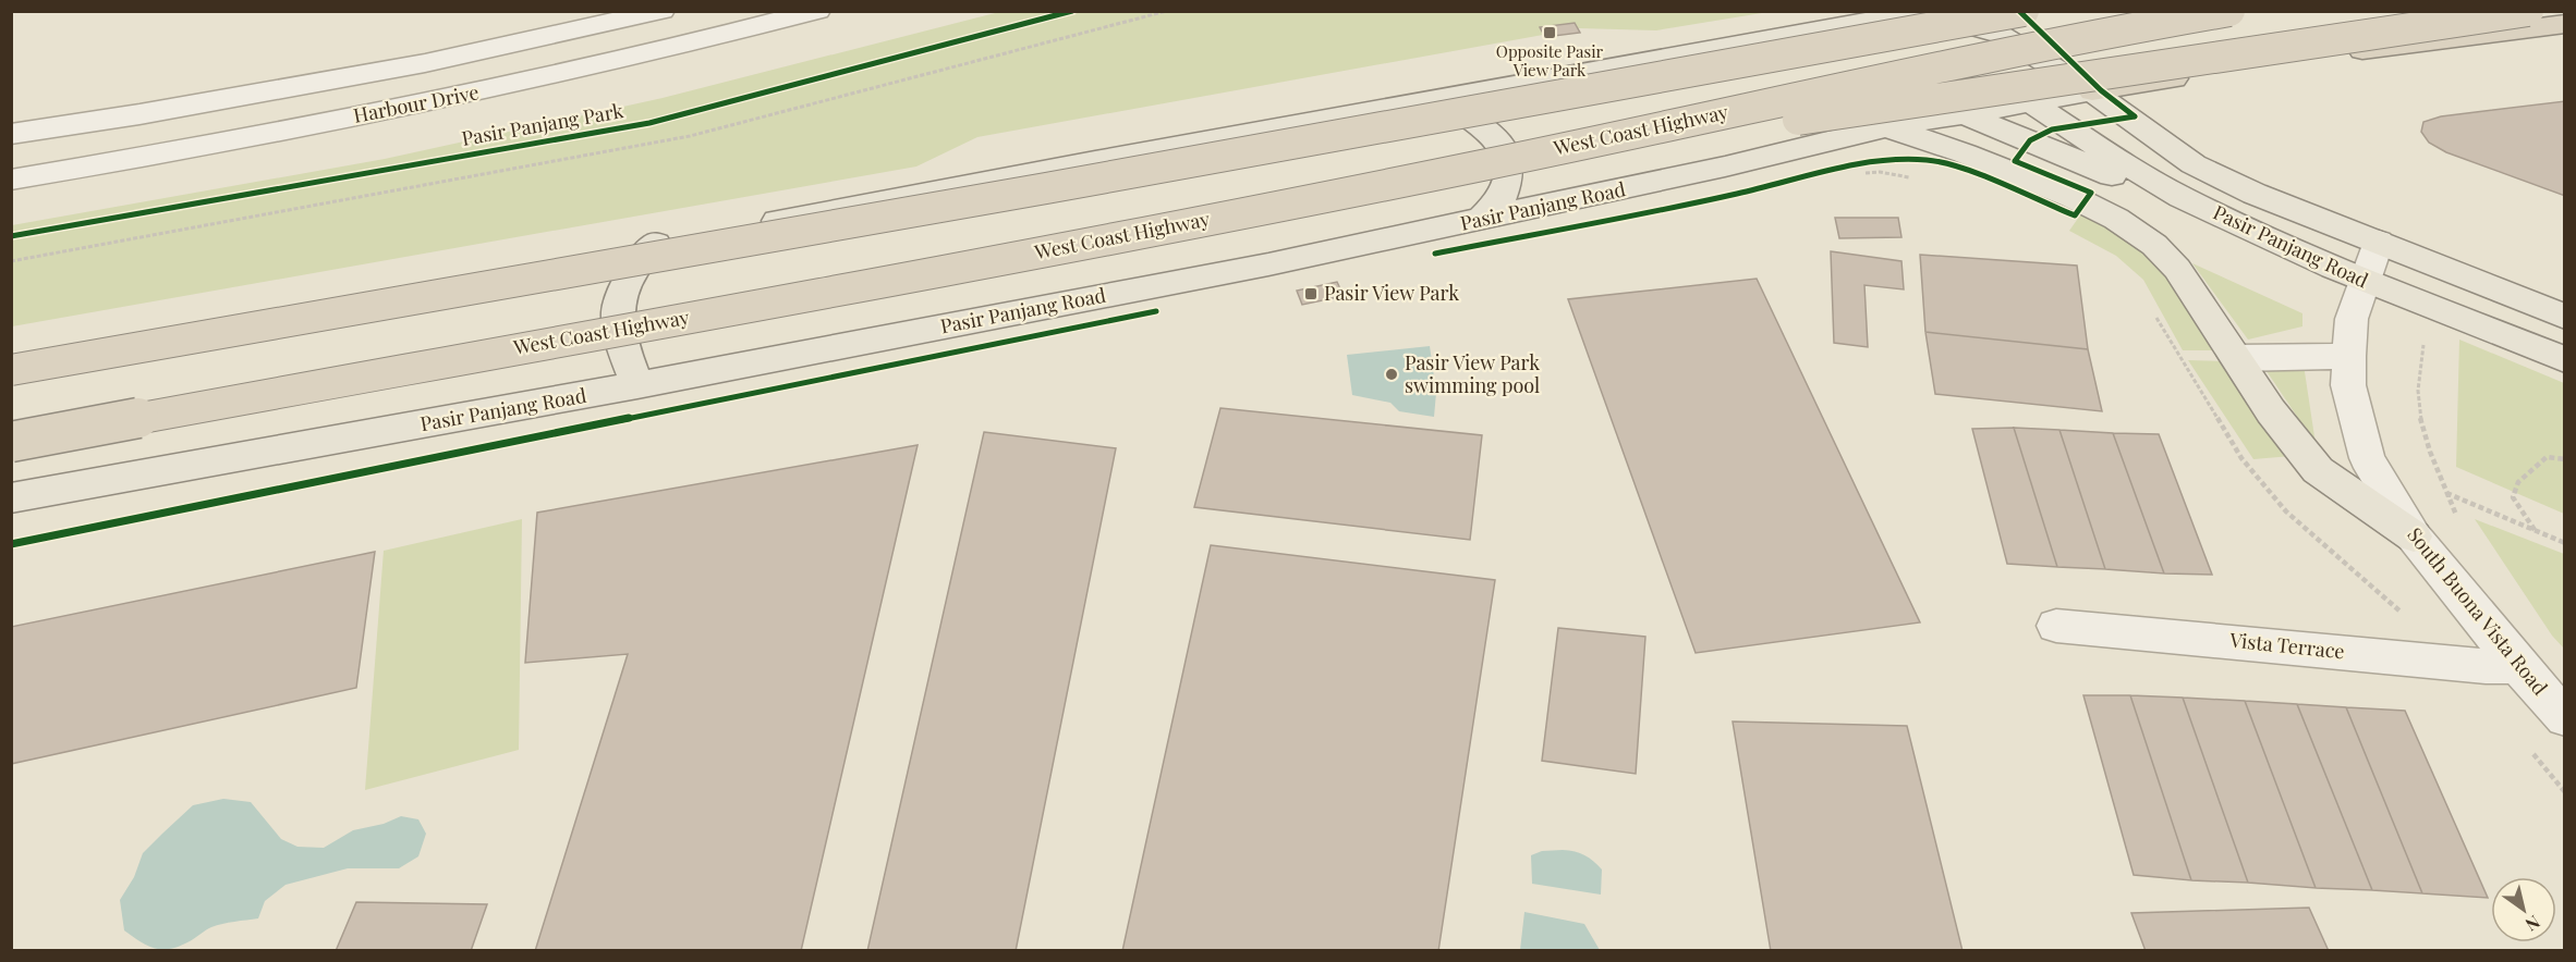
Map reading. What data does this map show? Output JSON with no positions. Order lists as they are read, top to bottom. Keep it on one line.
{"streets":{"highway":["West Coast Highway"],"main road":["Pasir Panjang Road"],"street":["Harbour Drive","South Buona Vista Road","Vista Terrace"],"cycle path":["Pasir Panjang Park"]},"crossings":[["Pasir Panjang Road","South Buona Vista Road"],["South Buona Vista Road","Vista Terrace"]],"places":{"transit":["Opposite Pasir View Park","Pasir View Park"],"other":["Pasir View Park swimming pool"]},"north":"bottom right"}
